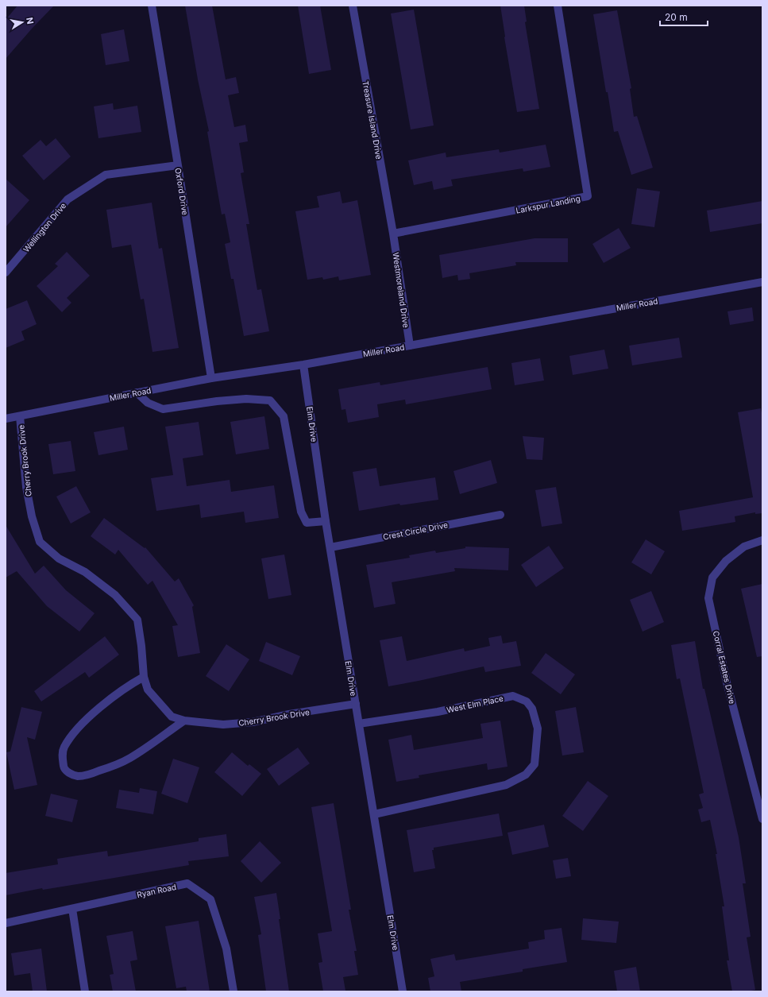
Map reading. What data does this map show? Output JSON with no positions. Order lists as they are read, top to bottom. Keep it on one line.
{"streets":{"street":["Treasure Island Drive","Oxford Drive","Larkspur Landing","Wellington Drive","Westmoreland Drive","Miller Road","Elm Drive","Cherry Brook Drive","Crest Circle Drive","Corral Estates Drive","West Elm Place","Ryan Road"]},"crossings":[["Treasure Island Drive","Larkspur Landing"],["Treasure Island Drive","Westmoreland Drive"],["Oxford Drive","Wellington Drive"],["Oxford Drive","Miller Road"],["Larkspur Landing","Westmoreland Drive"],["Westmoreland Drive","Miller Road"],["Miller Road","Elm Drive"],["Miller Road","Cherry Brook Drive"],["Elm Drive","Cherry Brook Drive"],["Elm Drive","Crest Circle Drive"],["Elm Drive","West Elm Place"]],"scale_bar":"20 m","north":"right"}
